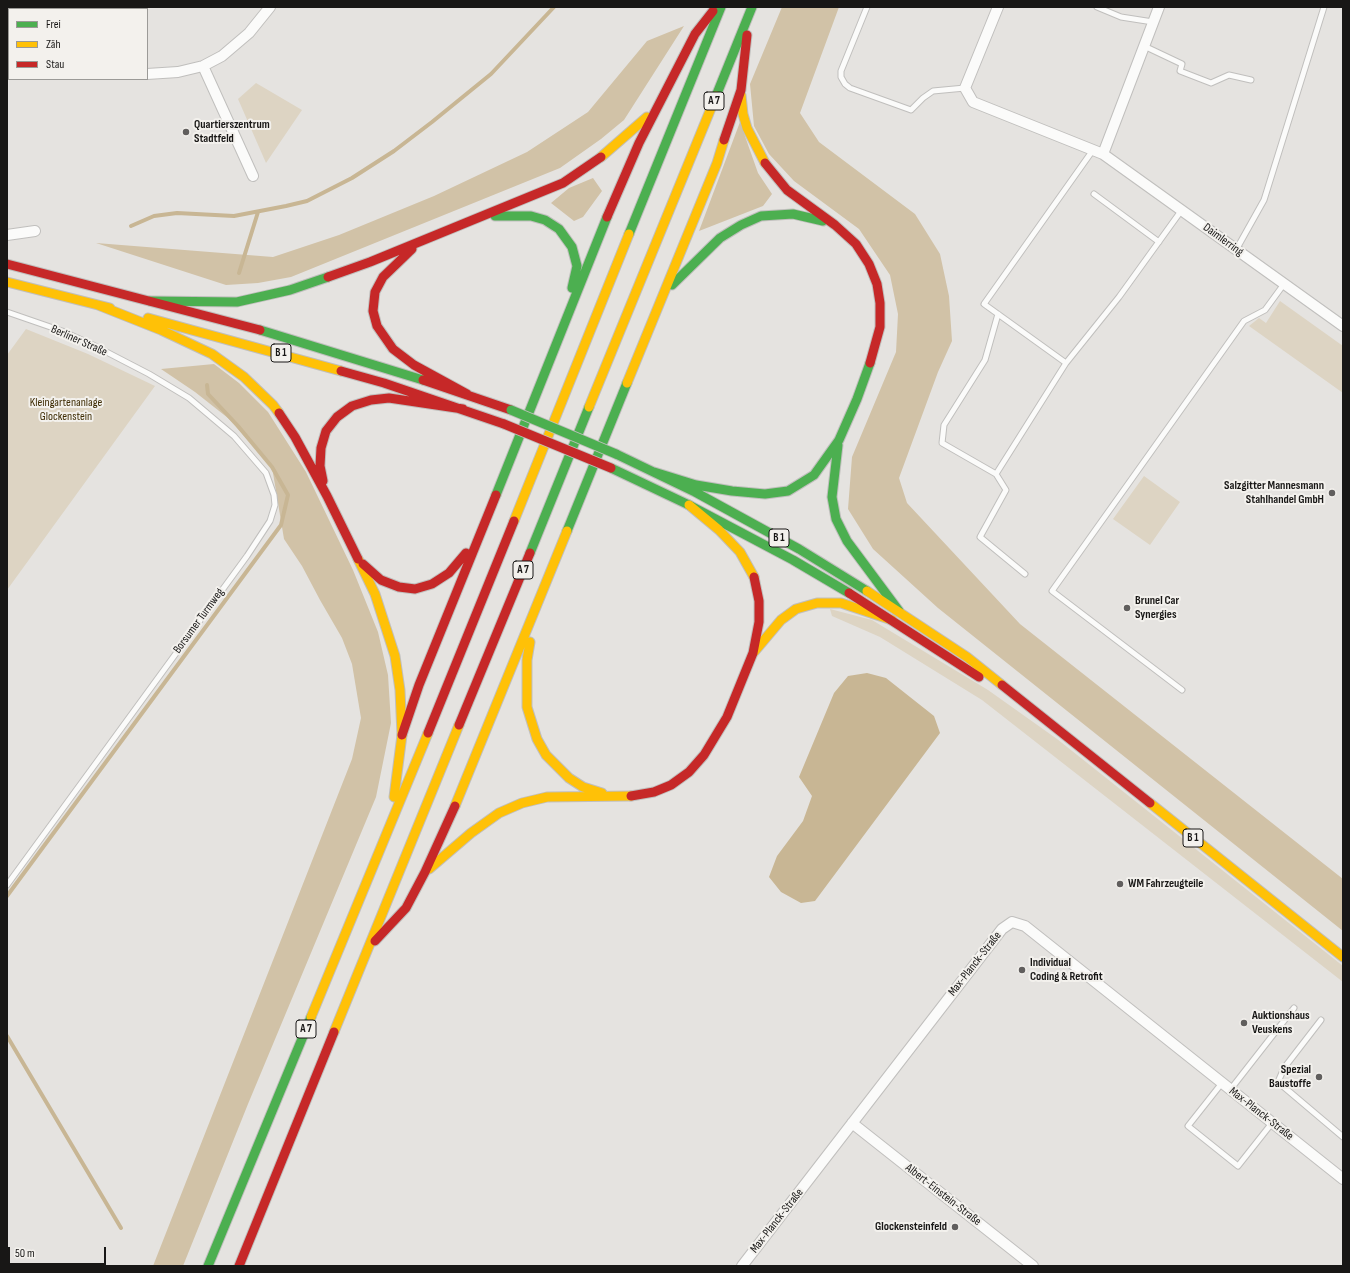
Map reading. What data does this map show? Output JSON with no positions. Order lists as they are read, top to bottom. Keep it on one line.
{"streets":{"main road":["A 7","B 1"],"street":["Daimlerring","Max-Planck-Straße","Albert-Einstein-Straße"],"lane":["Berliner Straße","Borsumer Turmweg"]},"crossings":[["Berliner Straße","Borsumer Turmweg"],["Max-Planck-Straße","Albert-Einstein-Straße"]],"parks":["Kleingartenanlage Glockenstein"],"places":["Quartierszentrum Stadtfeld","Salzgitter Mannesmann Stahlhandel GmbH","Brunel Car Synergies","WM Fahrzeugteile","Individual Coding & Retrofit","Auktionshaus Veuskens","Spezial Baustoffe","Glockensteinfeld"],"legend":["Frei","Zäh","Stau"],"scale_bar":"50 m"}
